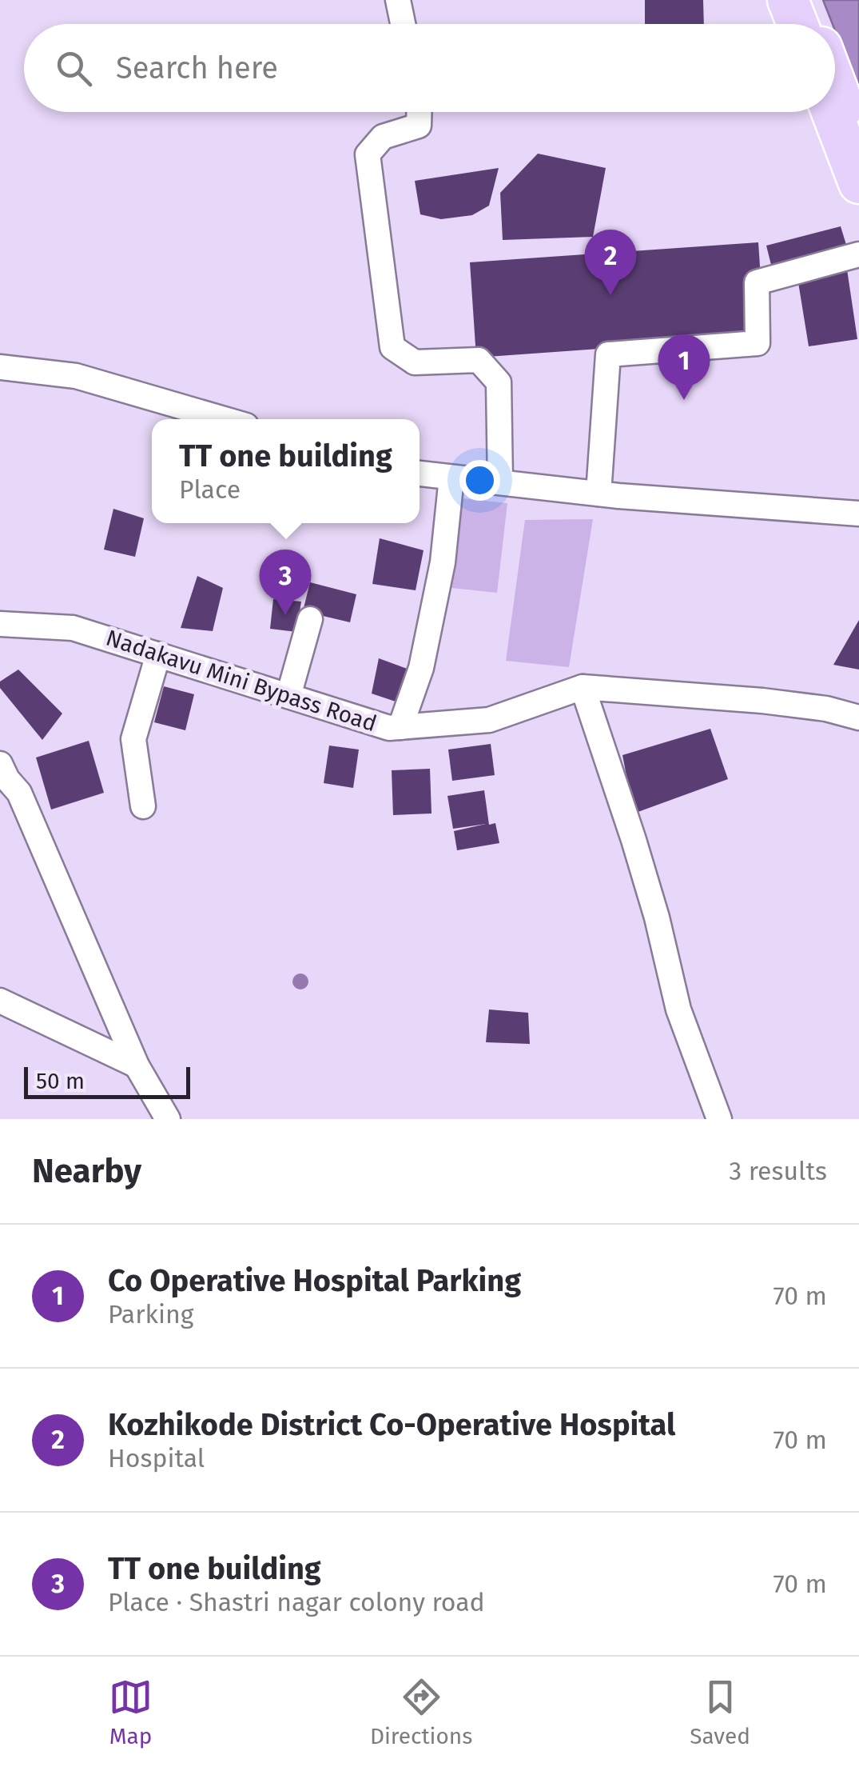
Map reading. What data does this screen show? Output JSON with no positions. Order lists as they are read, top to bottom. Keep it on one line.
{"streets":{"street":["Nadakavu Mini Bypass Road"]},"scale_bar":"50 m","page":{"search":"Search here","pins":["2","1","3"],"popup":["TT one building","Place"],"scale":"50 m","heading":["Nearby","3 results"],"list":[{"mark":"1","name":"Co Operative Hospital Parking","note":"Parking","value":"70 m"},{"mark":"2","name":"Kozhikode District Co-Operative Hospital","note":"Hospital","value":"70 m"},{"mark":"3","name":"TT one building","note":"Place · Shastri nagar colony road","value":"70 m"}],"nav":["Map","Directions","Saved"]}}
